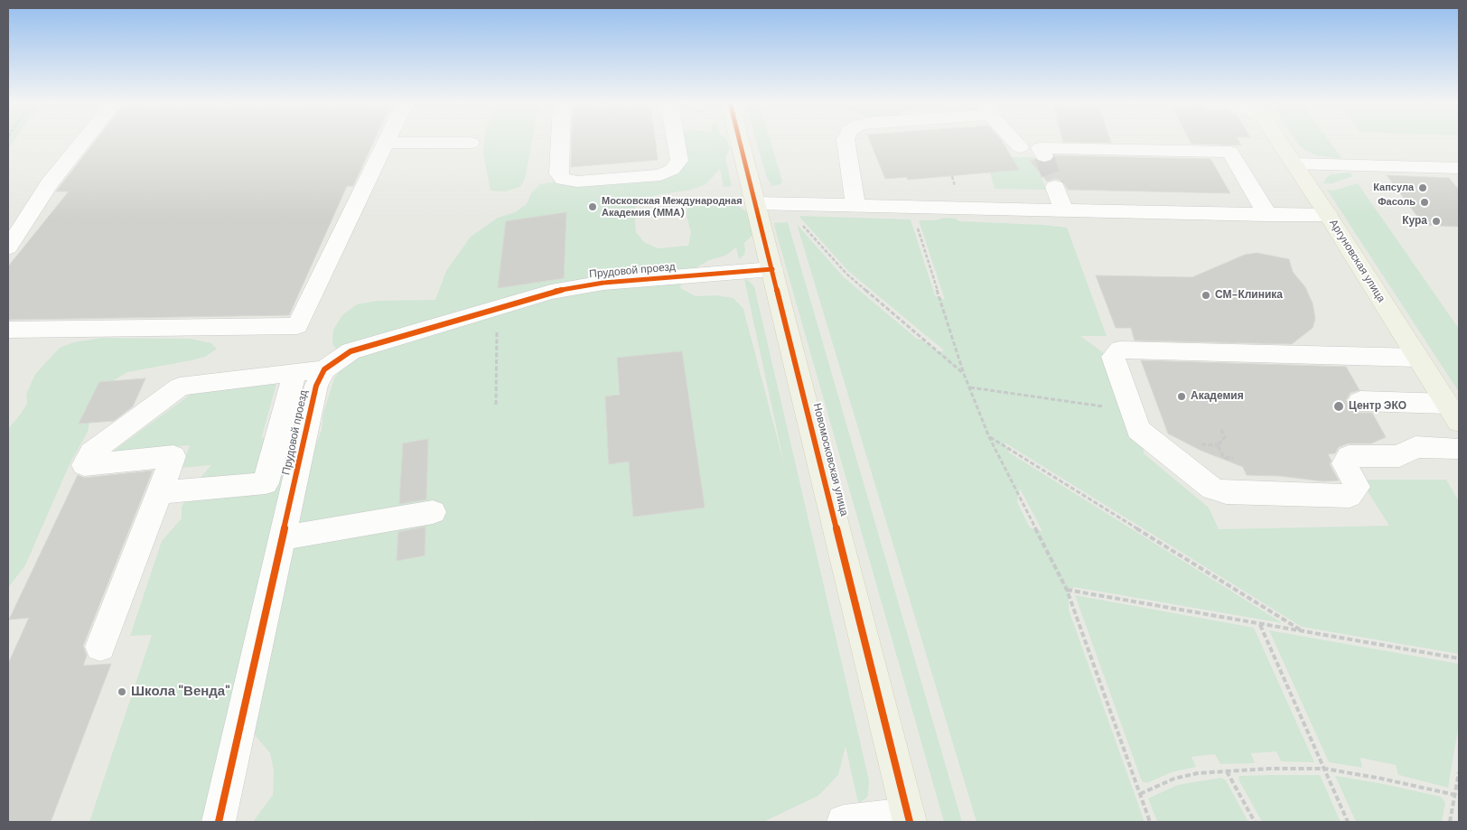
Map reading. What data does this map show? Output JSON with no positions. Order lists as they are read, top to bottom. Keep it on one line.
{"streets":{"main road":["Аргуновская улица","Новомосковская улица"],"street":["Прудовой проезд"]},"crossings":[["Прудовой проезд","Новомосковская улица"]],"places":["Капсула","Фасоль","Московская Международная Академия (ММА)","Кура","СМ-Клиника","Академия","Центр ЭКО","Школа \"Венда\""]}
